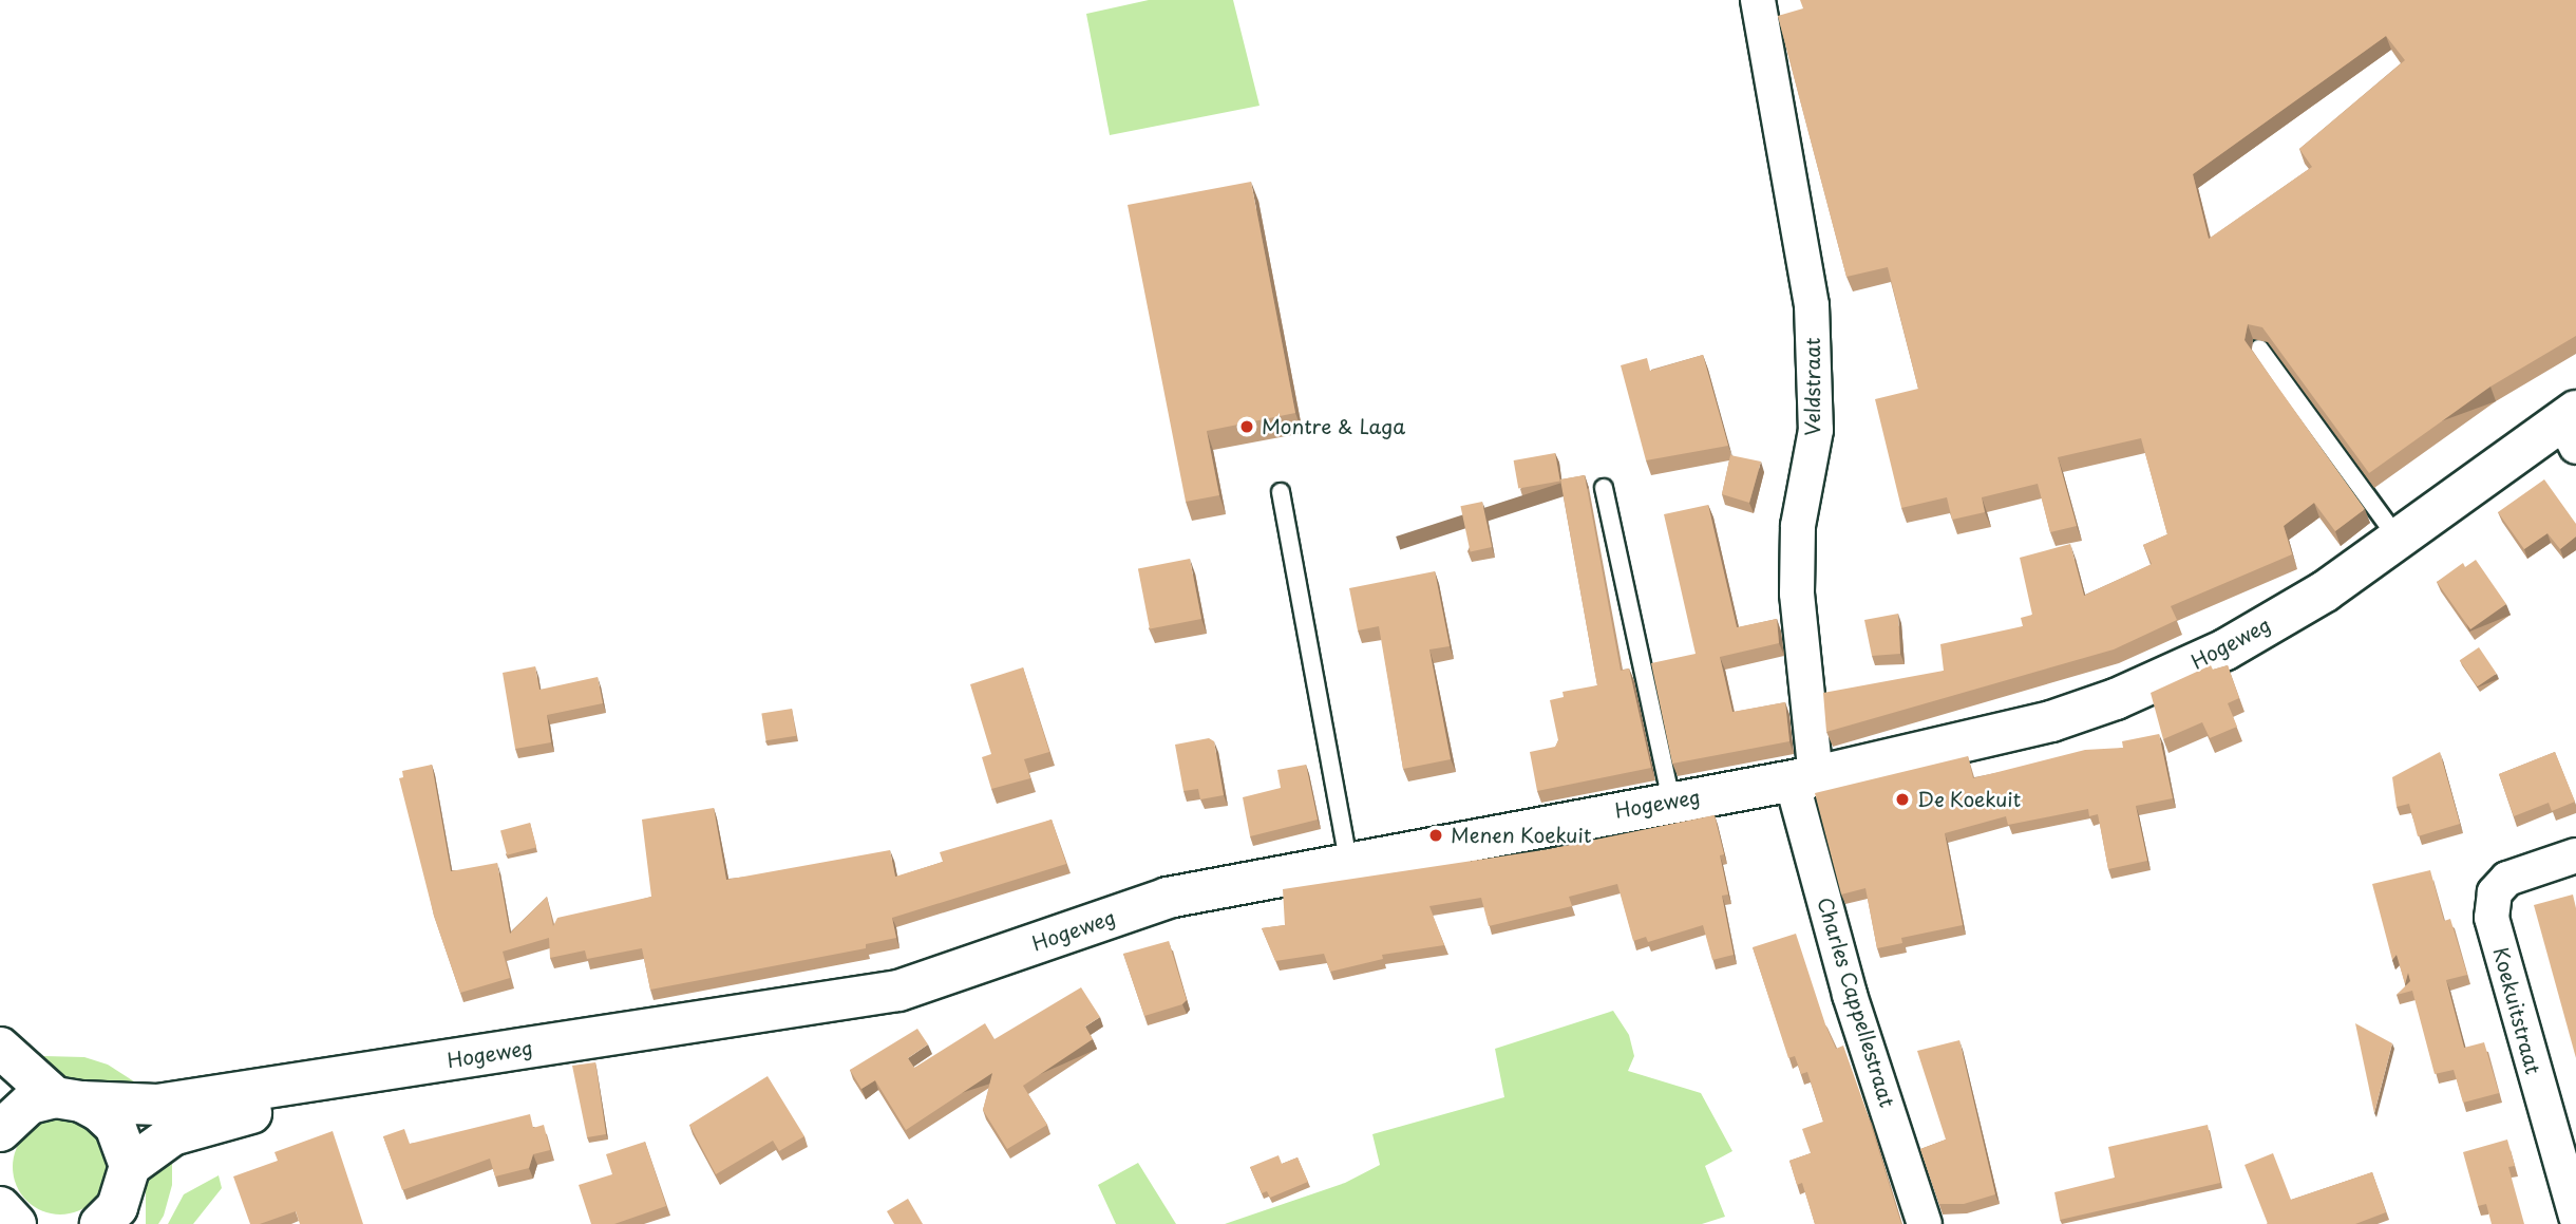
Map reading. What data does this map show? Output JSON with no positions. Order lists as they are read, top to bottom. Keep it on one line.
{"streets":{"street":["Veldstraat","Hogeweg","Charles Cappellestraat","Koekuitstraat"]},"crossings":[["Veldstraat","Hogeweg"],["Veldstraat","Charles Cappellestraat"],["Hogeweg","Charles Cappellestraat"]],"places":["Montre & Laga","De Koekuit","Menen Koekuit"]}
